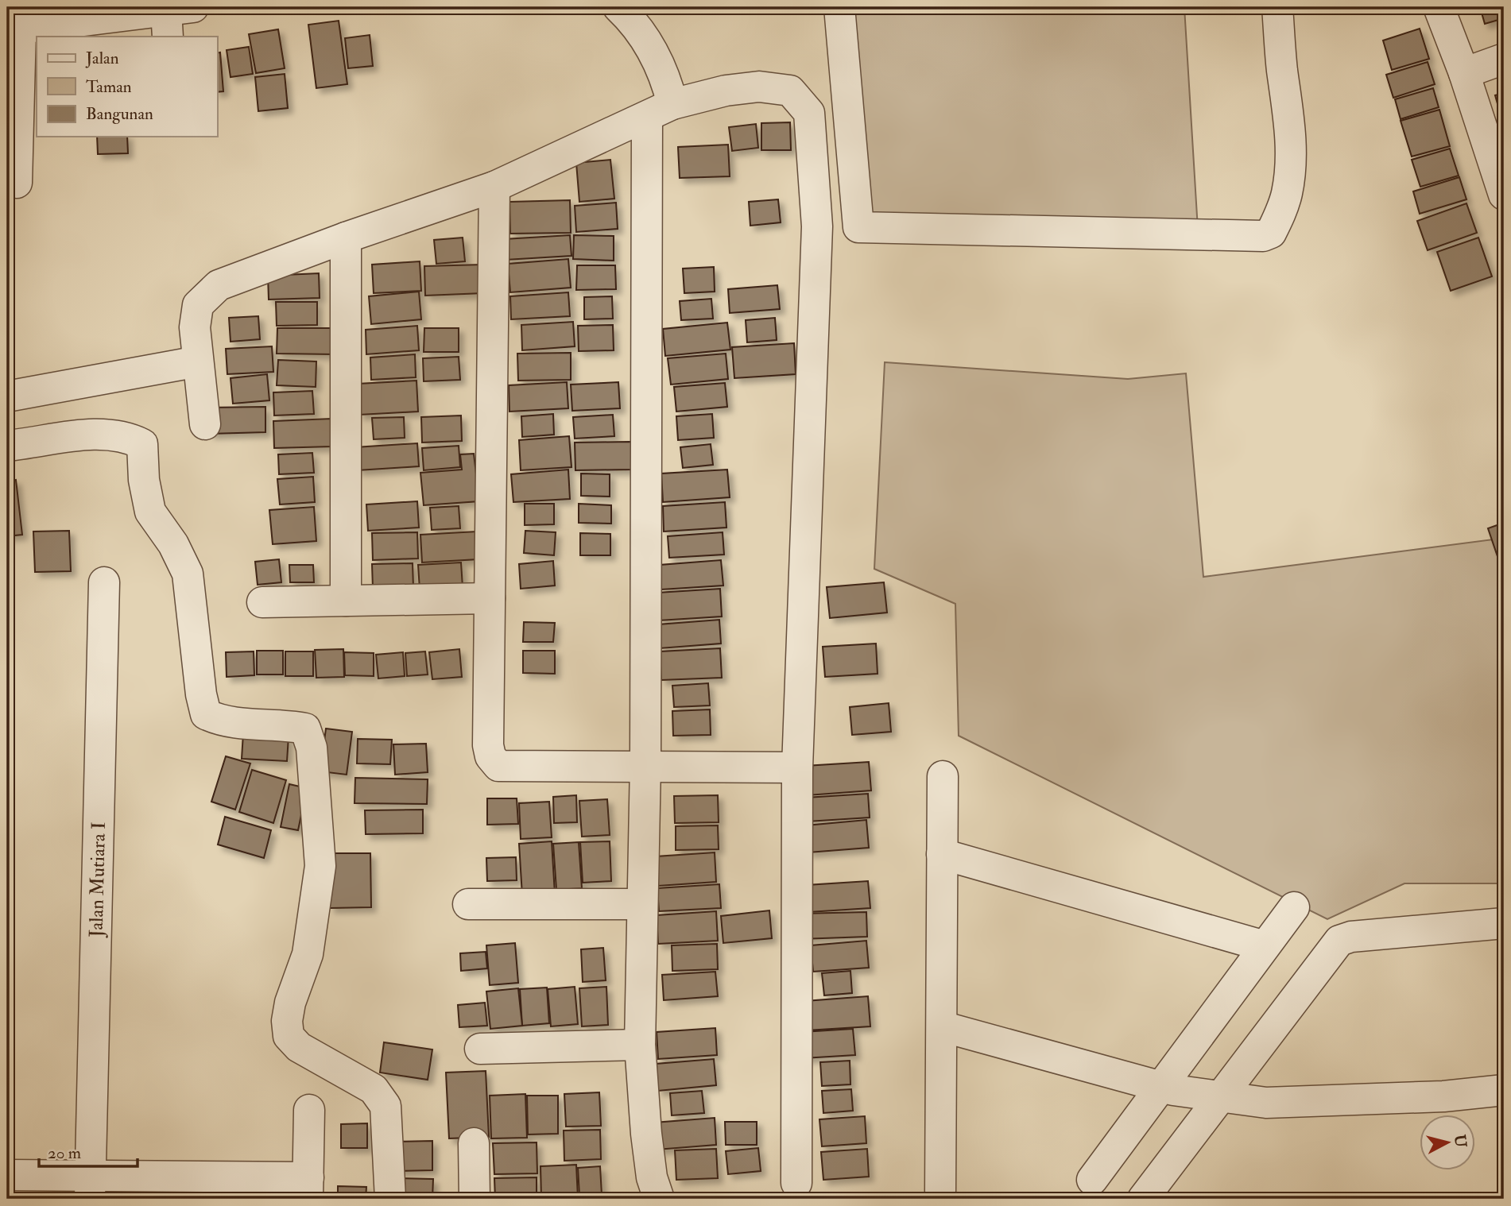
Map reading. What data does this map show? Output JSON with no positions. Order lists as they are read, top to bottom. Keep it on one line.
{"streets":{"street":["Jalan Mutiara I"]},"legend":["Jalan","Taman","Bangunan"],"scale_bar":"20 m","north":"right"}
